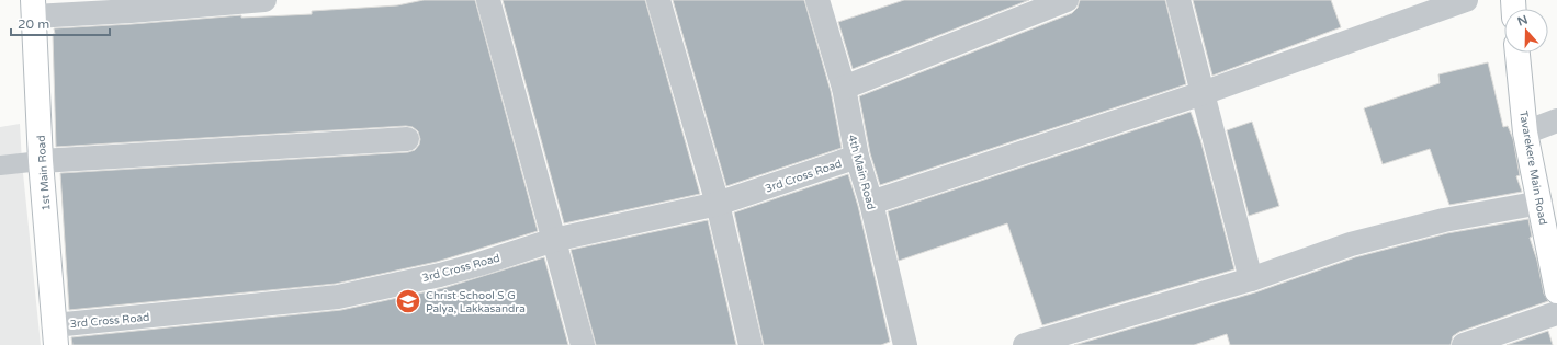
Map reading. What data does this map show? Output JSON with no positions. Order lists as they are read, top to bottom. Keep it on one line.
{"streets":{"street":["Tavarekere Main Road","4th Main Road","1st Main Road","3rd Cross Road"]},"crossings":[["4th Main Road","3rd Cross Road"],["1st Main Road","3rd Cross Road"]],"places":{"school or university":["Christ School S G Palya, Lakkasandra"]},"scale_bar":"20 m","north":"top"}
